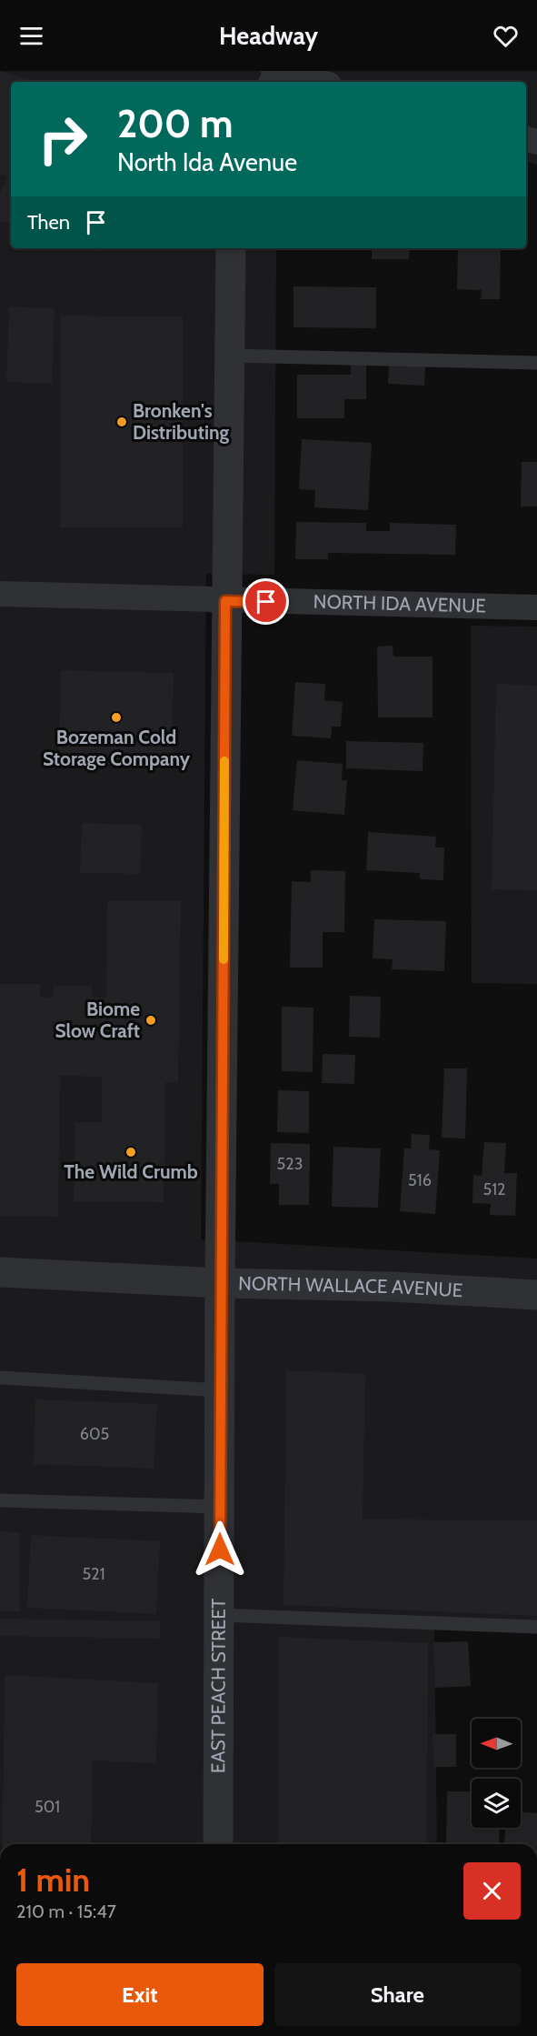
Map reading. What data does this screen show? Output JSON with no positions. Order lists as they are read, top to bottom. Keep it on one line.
{"streets":{"street":["NORTH IDA AVENUE","NORTH WALLACE AVENUE","EAST PEACH STREET"]},"crossings":[["NORTH IDA AVENUE","EAST PEACH STREET"],["NORTH WALLACE AVENUE","EAST PEACH STREET"]],"places":["Bronken's Distributing","Bozeman Cold Storage Company","Biome Slow Craft","The Wild Crumb"],"house_numbers":["523","516","512","605","521","501"],"north":"left","page":{"header":"Headway","turn":["200 m","North Ida Avenue"],"then":"Then","heading":["1 min","210 m · 15:47"],"buttons":["Exit","Share"]}}
